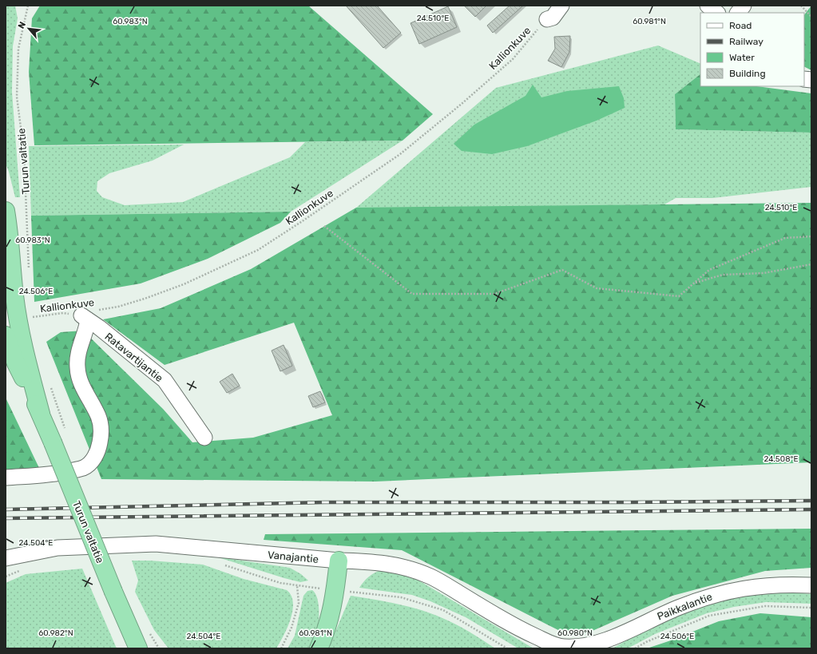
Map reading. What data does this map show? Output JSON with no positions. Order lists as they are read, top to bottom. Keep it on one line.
{"streets":{"highway":["Turun valtatie"],"street":["Ratavartijantie","Vanajantie","Paikkalantie"],"path":["Kallionkuve"]},"crossings":[["Kallionkuve","Ratavartijantie"],["Vanajantie","Paikkalantie"]],"legend":["Road","Railway","Water","Building"],"north":"top left","coordinates":["24.510°E","60.983°N","60.981°N","24.506°E","24.508°E","24.504°E","60.982°N","60.980°N"]}
